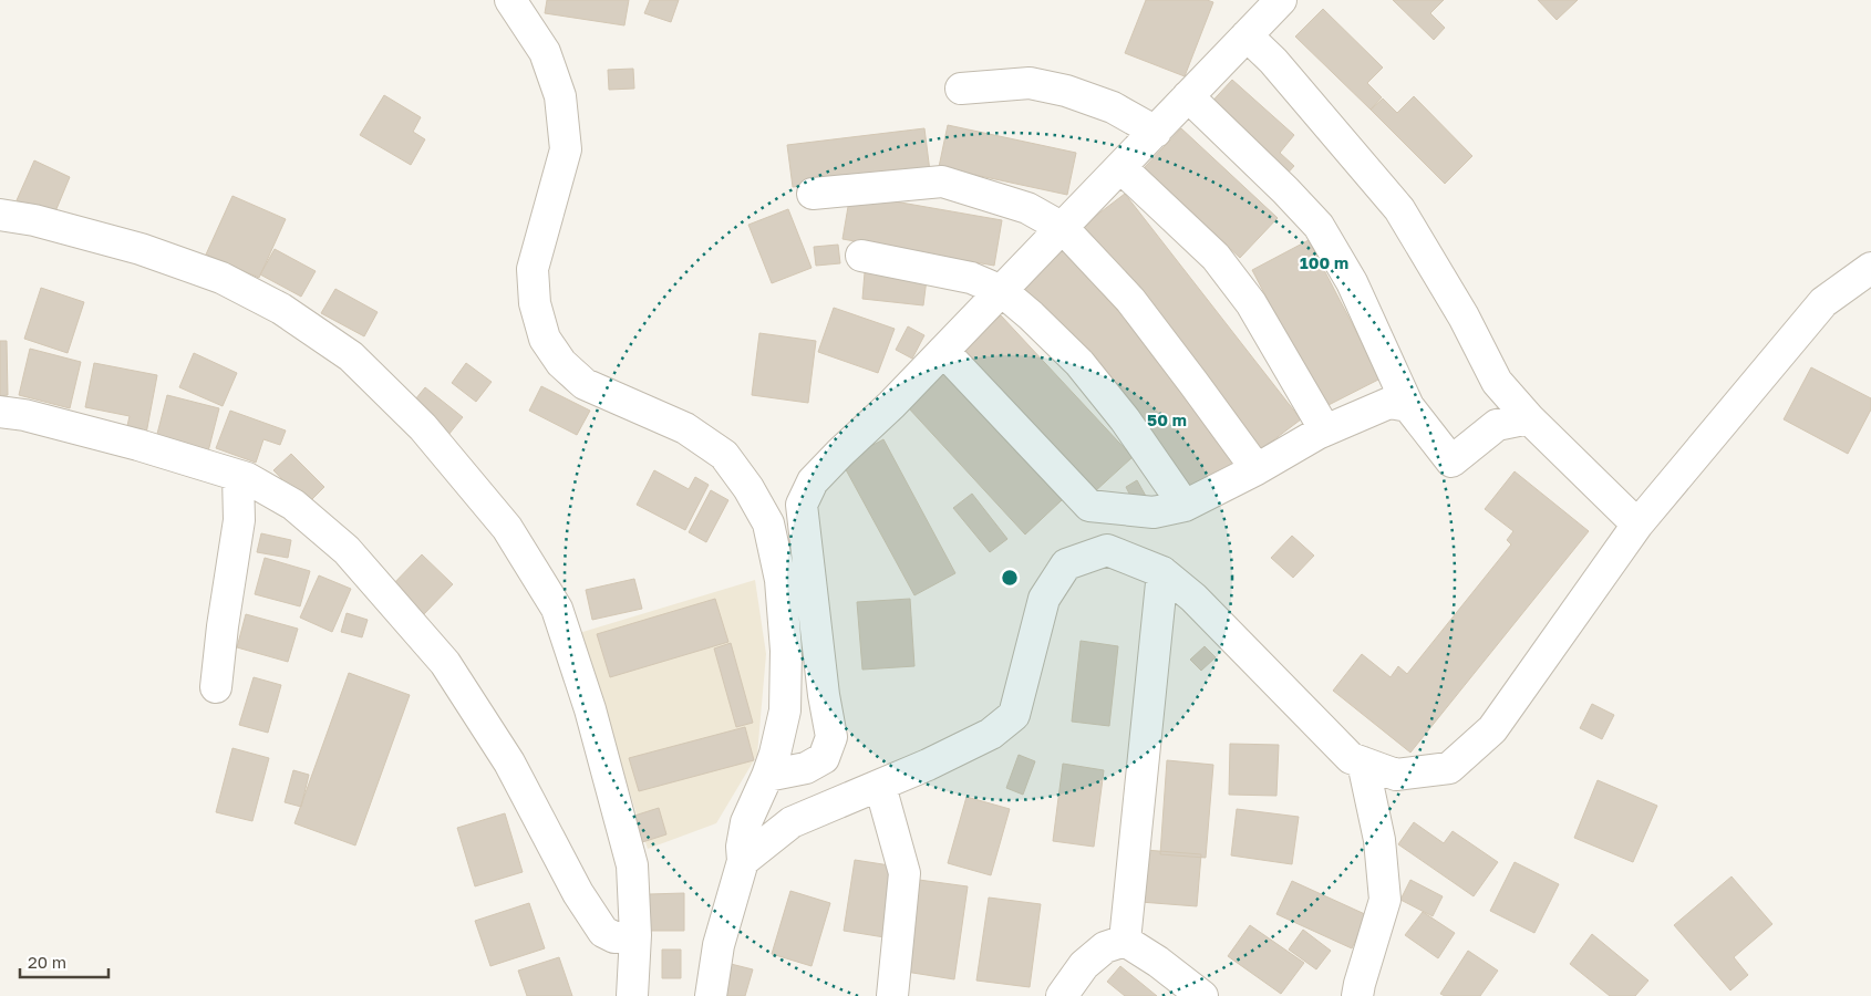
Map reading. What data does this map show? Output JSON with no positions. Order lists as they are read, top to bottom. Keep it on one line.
{"scale_bar":"20 m","rings":["100 m","50 m"]}
